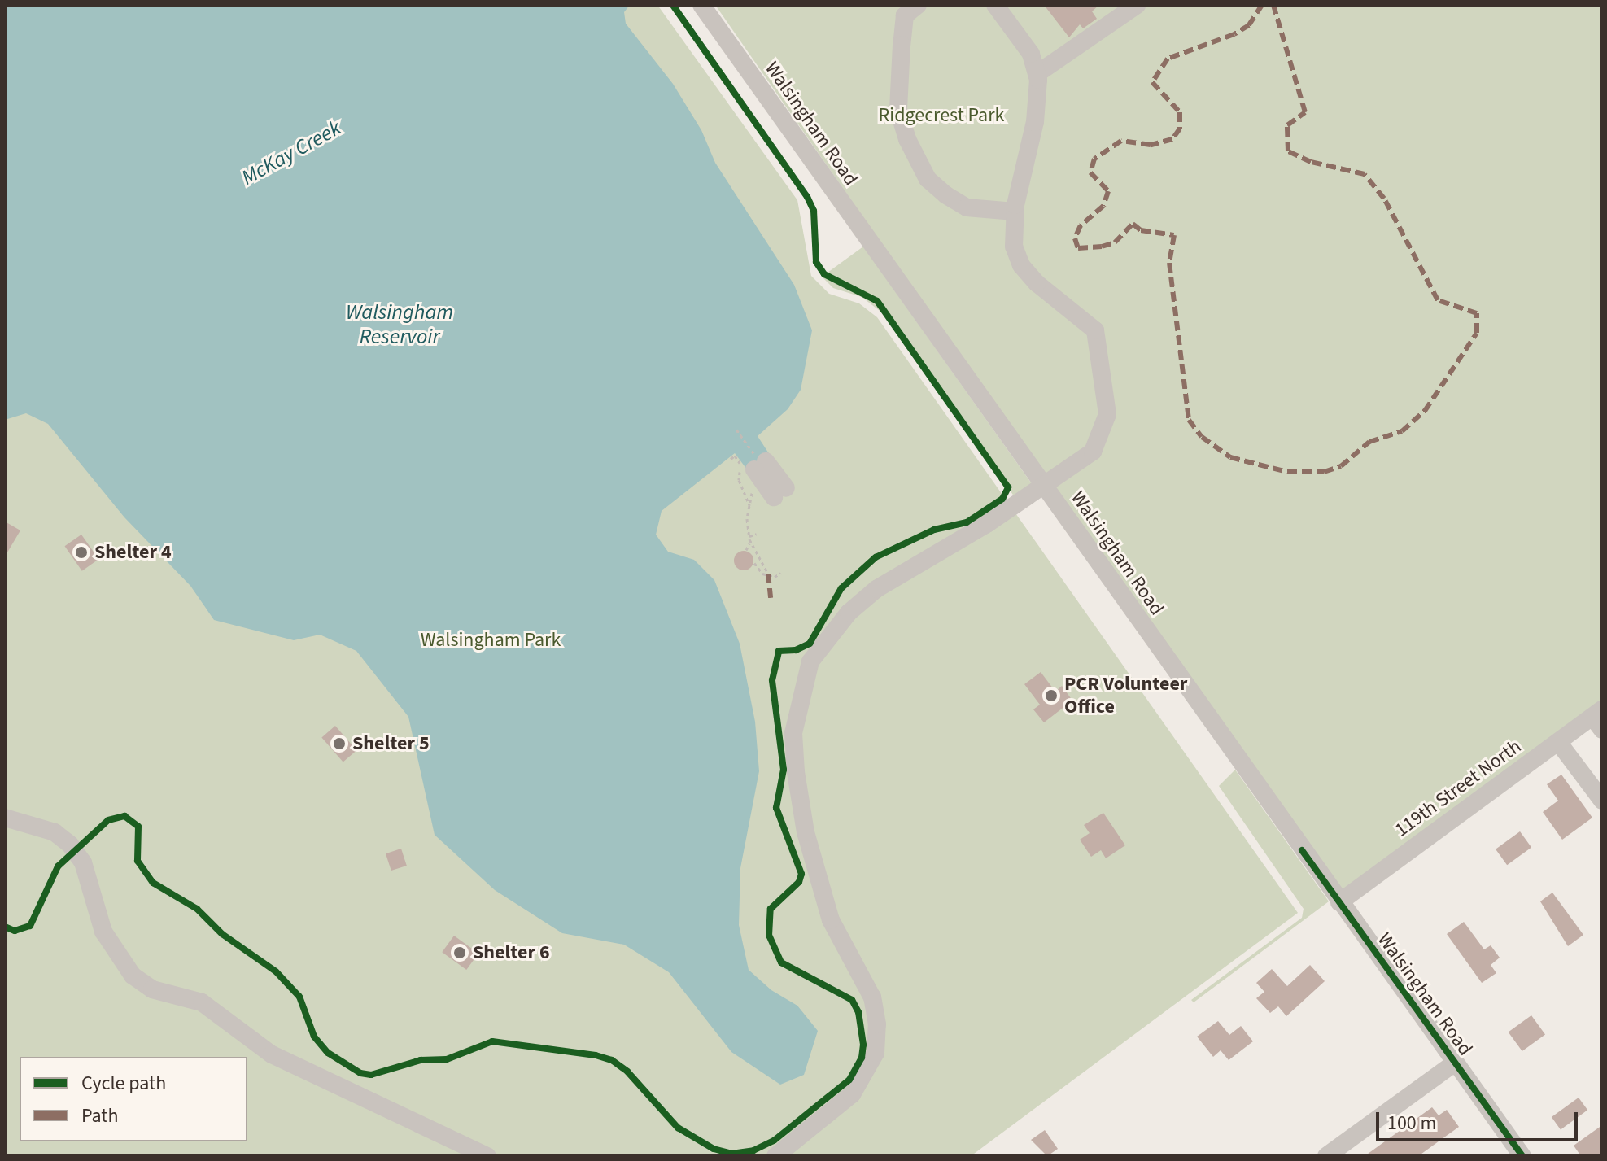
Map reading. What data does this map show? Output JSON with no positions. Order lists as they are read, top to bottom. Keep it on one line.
{"streets":{"street":["Walsingham Road","119th Street North"]},"crossings":[["Walsingham Road","119th Street North"]],"water":["McKay Creek","Walsingham Reservoir"],"parks":["Ridgecrest Park","Walsingham Park"],"places":["Shelter 4","PCR Volunteer Office","Shelter 5","Shelter 6"],"legend":["Cycle path","Path"],"scale_bar":"100 m"}
